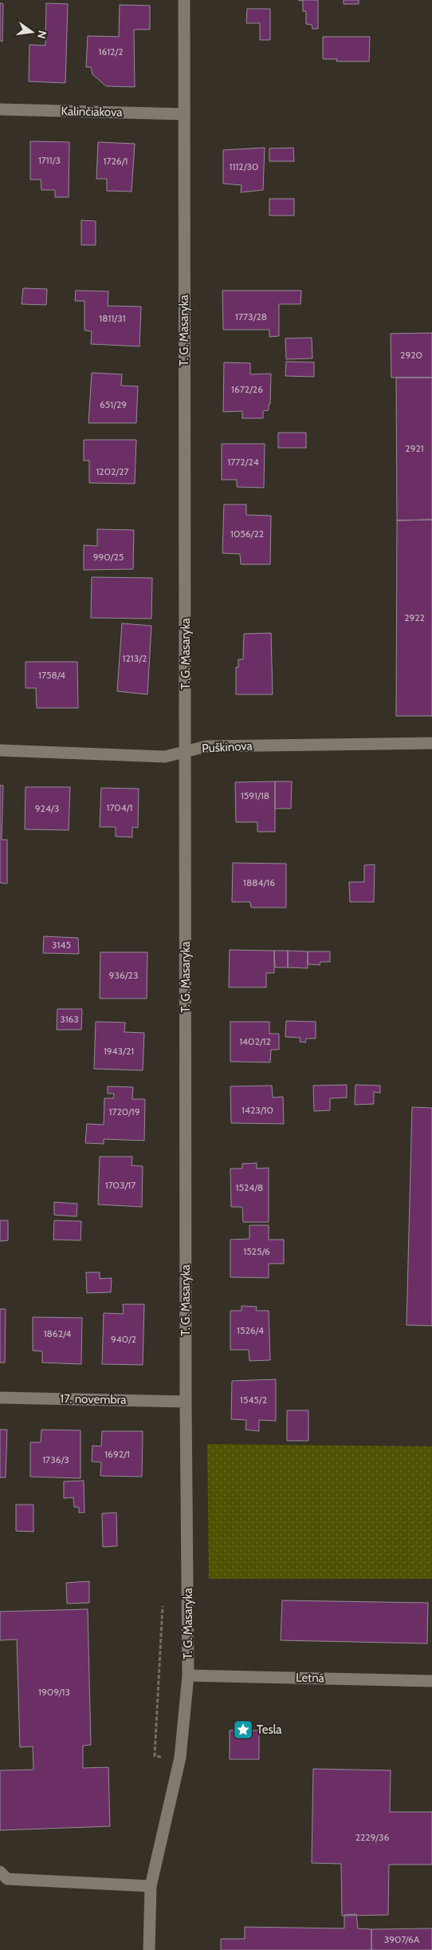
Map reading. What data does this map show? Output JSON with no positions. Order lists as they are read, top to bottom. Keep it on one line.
{"streets":{"street":["Kalinčiakova","T. G. Masaryka","Puškinova","17. novembra","Letná"]},"crossings":[["Kalinčiakova","T. G. Masaryka"],["T. G. Masaryka","Puškinova"],["T. G. Masaryka","17. novembra"],["T. G. Masaryka","Letná"]],"places":{"place":["Tesla"]},"house_numbers":["1612/2","1711/3","1726/1","1112/30","1773/28","1811/31","2920","1672/26","651/29","2921","1772/24","1202/27","1056/22","990/25","2922","1213/2","1758/4","1591/18","1704/1","924/3","1884/16","3145","936/23","3163","1402/12","1943/21","1423/10","1720/19","1703/17","1524/8","1525/6","1526/4","1862/4","940/2","1545/2","1692/1","1736/3","1909/13","2229/36","3907/6A"],"north":"right"}
